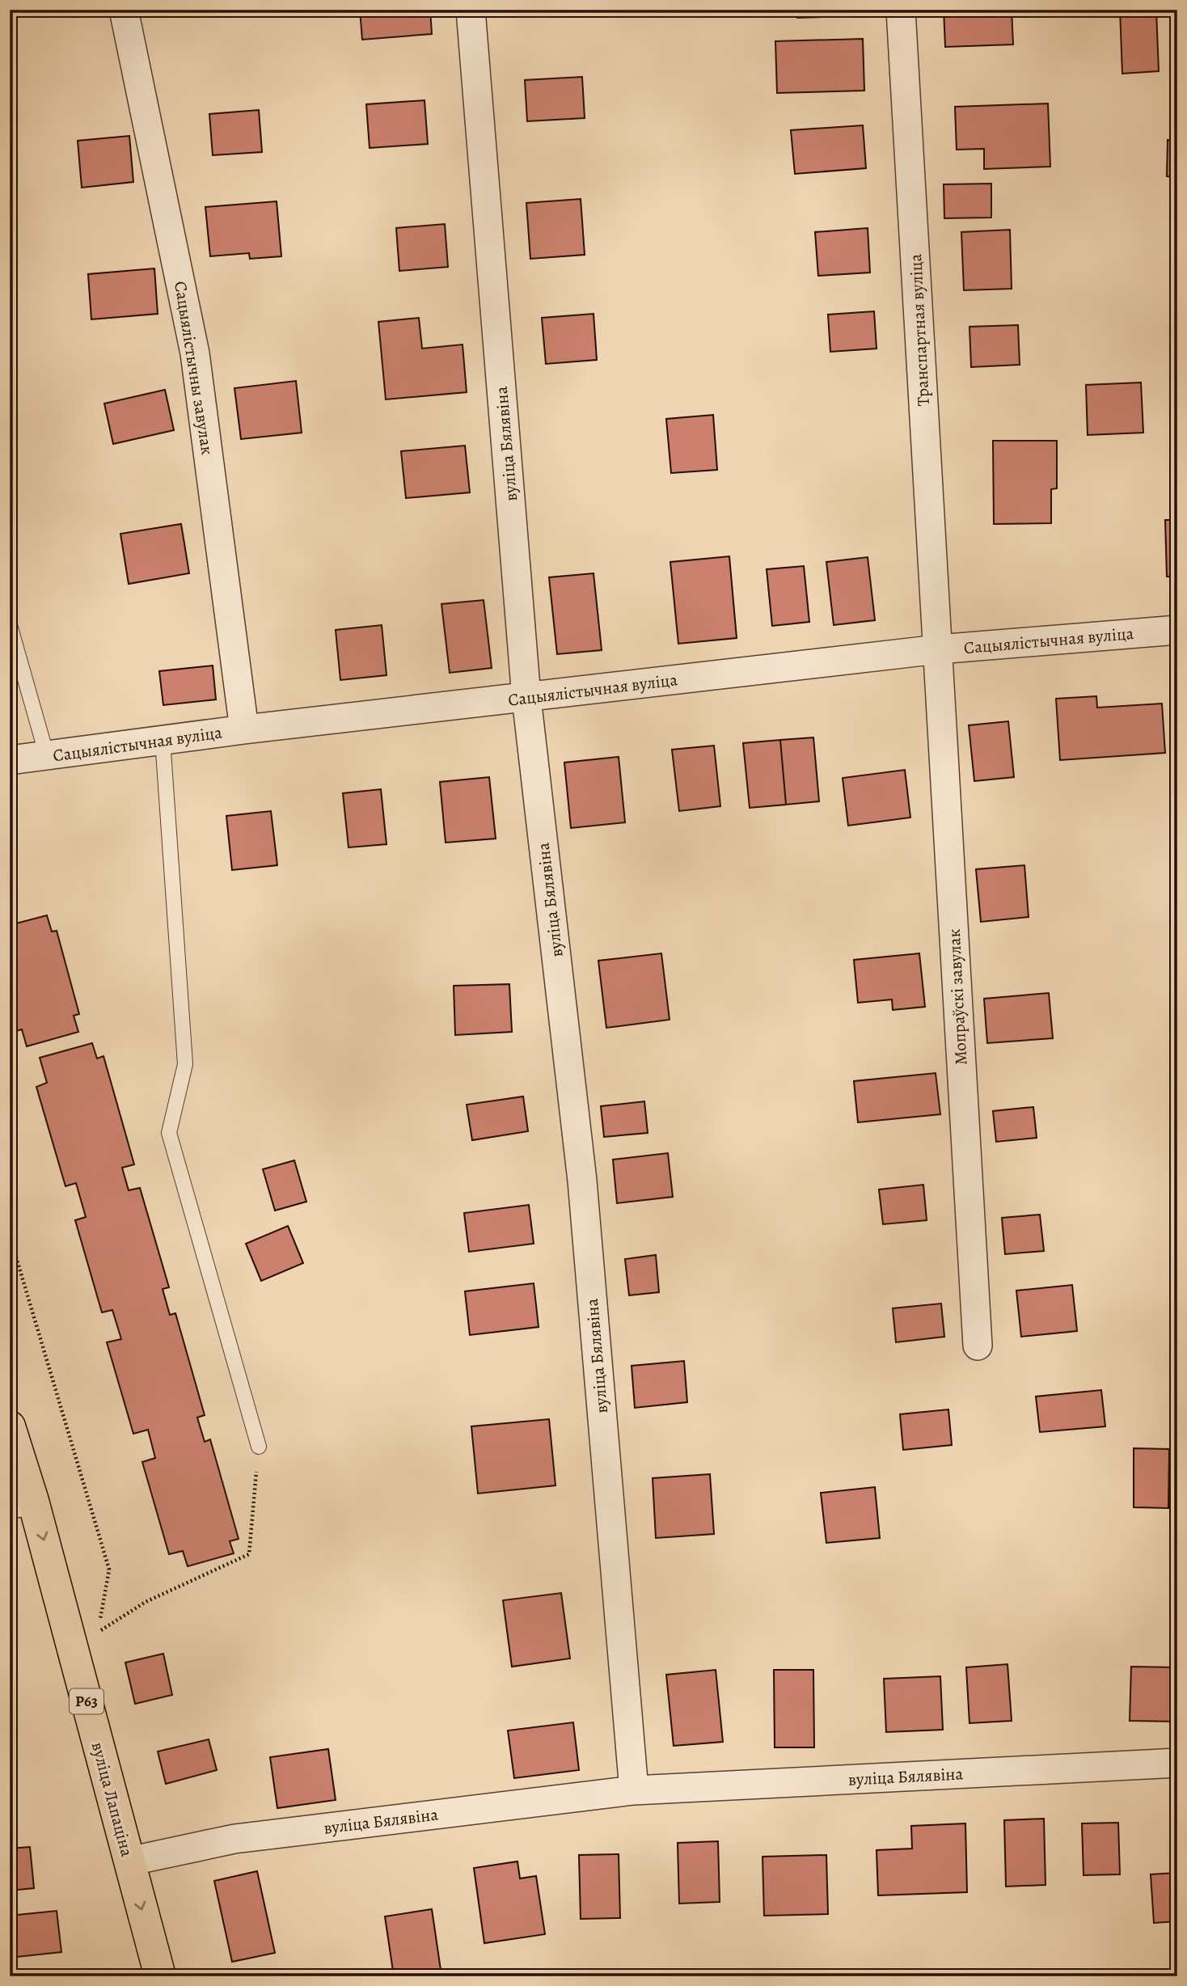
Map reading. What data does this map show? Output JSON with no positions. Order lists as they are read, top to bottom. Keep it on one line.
{"streets":{"main road":["Р63","вуліца Лапаціна"],"street":["Транспартная вуліца","Сацыялістычны завулак","вуліца Бялявіна","Сацыялістычная вуліца","Мопраўскі завулак"]},"crossings":[["Транспартная вуліца","Сацыялістычная вуліца"],["Транспартная вуліца","Мопраўскі завулак"],["Сацыялістычны завулак","Сацыялістычная вуліца"],["вуліца Бялявіна","Сацыялістычная вуліца"],["вуліца Бялявіна","вуліца Лапаціна"],["Сацыялістычная вуліца","Мопраўскі завулак"]],"one_way":["вуліца Лапаціна"]}
